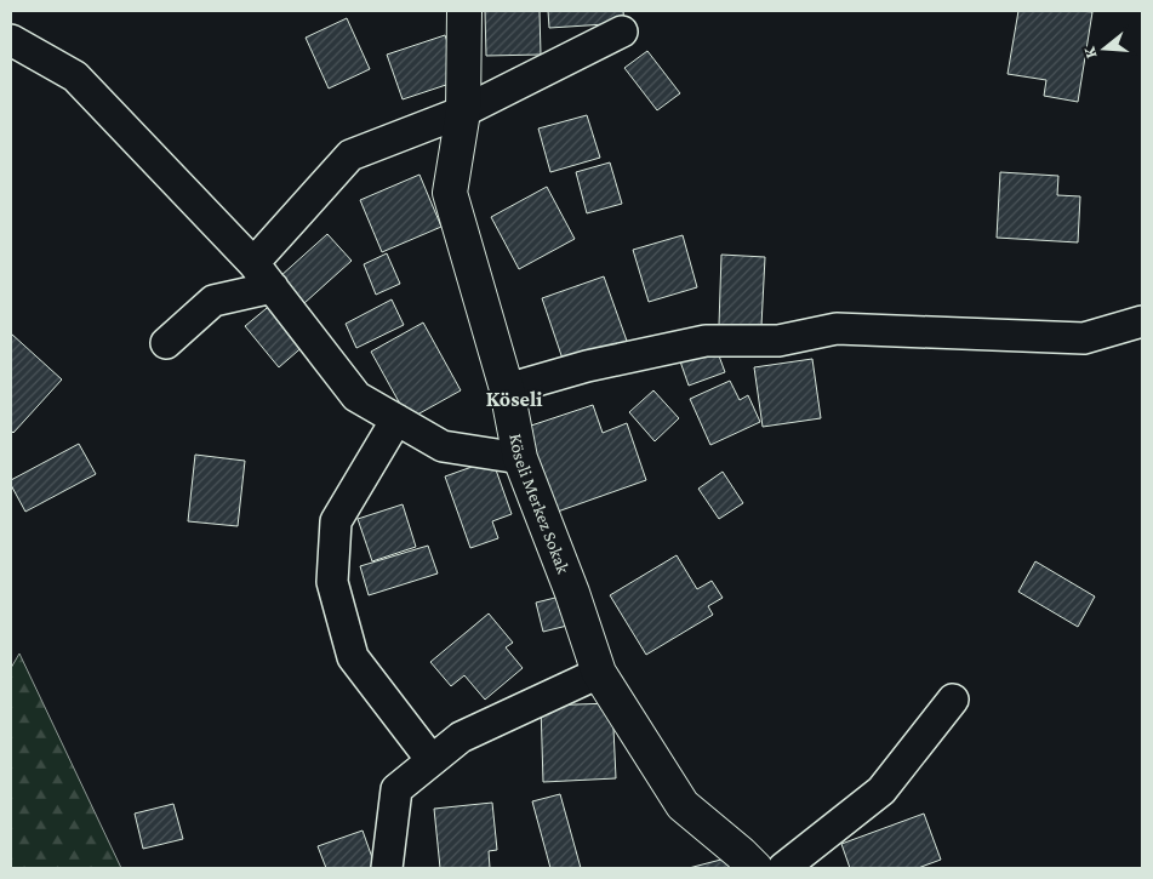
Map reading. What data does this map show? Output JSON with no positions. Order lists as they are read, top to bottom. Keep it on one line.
{"streets":{"street":["Köseli Merkez Sokak"]},"districts":["Köseli"],"north":"left"}
